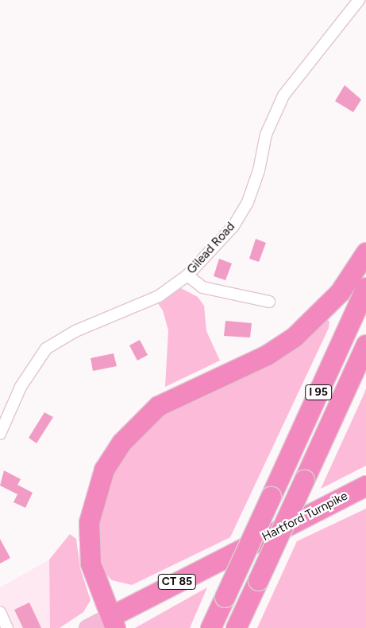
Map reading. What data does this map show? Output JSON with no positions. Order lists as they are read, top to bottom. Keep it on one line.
{"streets":{"highway":["I 95","Hartford Turnpike","CT 85"],"street":["Gilead Road"]},"crossings":[["Hartford Turnpike","CT 85"]]}
